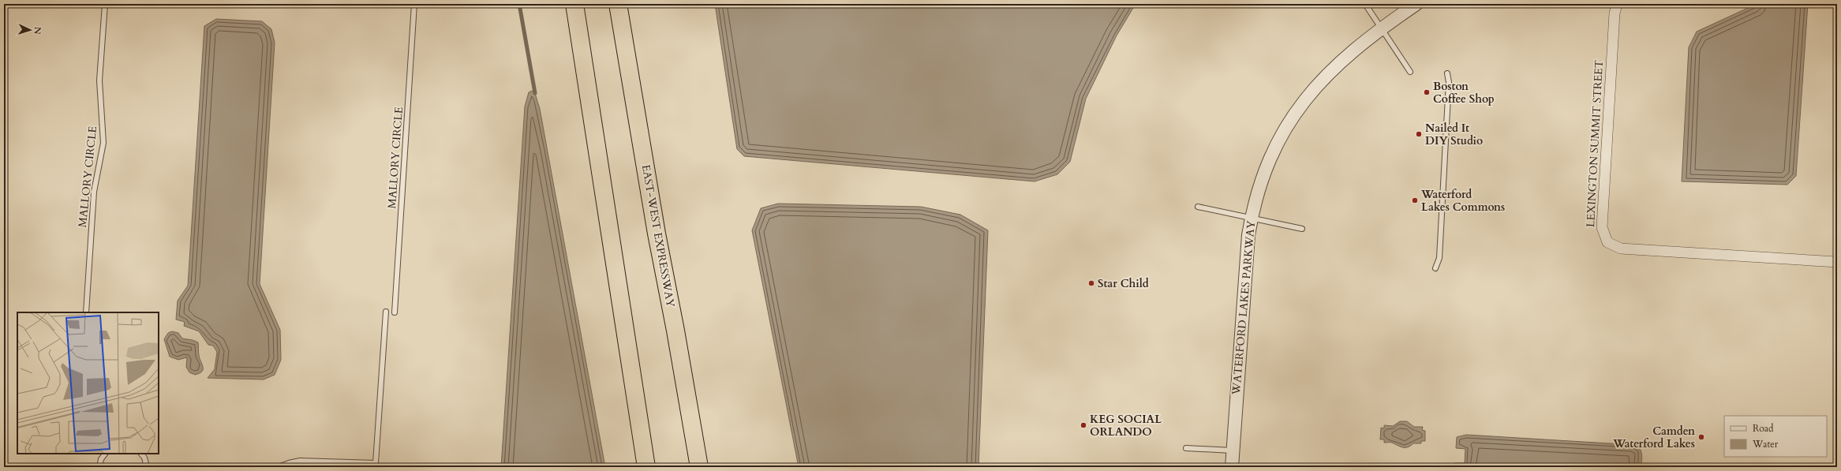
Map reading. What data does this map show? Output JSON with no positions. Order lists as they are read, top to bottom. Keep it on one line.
{"streets":{"highway":["EAST-WEST EXPRESSWAY"],"street":["LEXINGTON SUMMIT STREET","WATERFORD LAKES PARKWAY"],"lane":["MALLORY CIRCLE"]},"places":["Boston Coffee Shop","Nailed It DIY Studio","Waterford Lakes Commons","Star Child","KEG SOCIAL ORLANDO","Camden Waterford Lakes"],"legend":["Road","Water"],"north":"right"}
